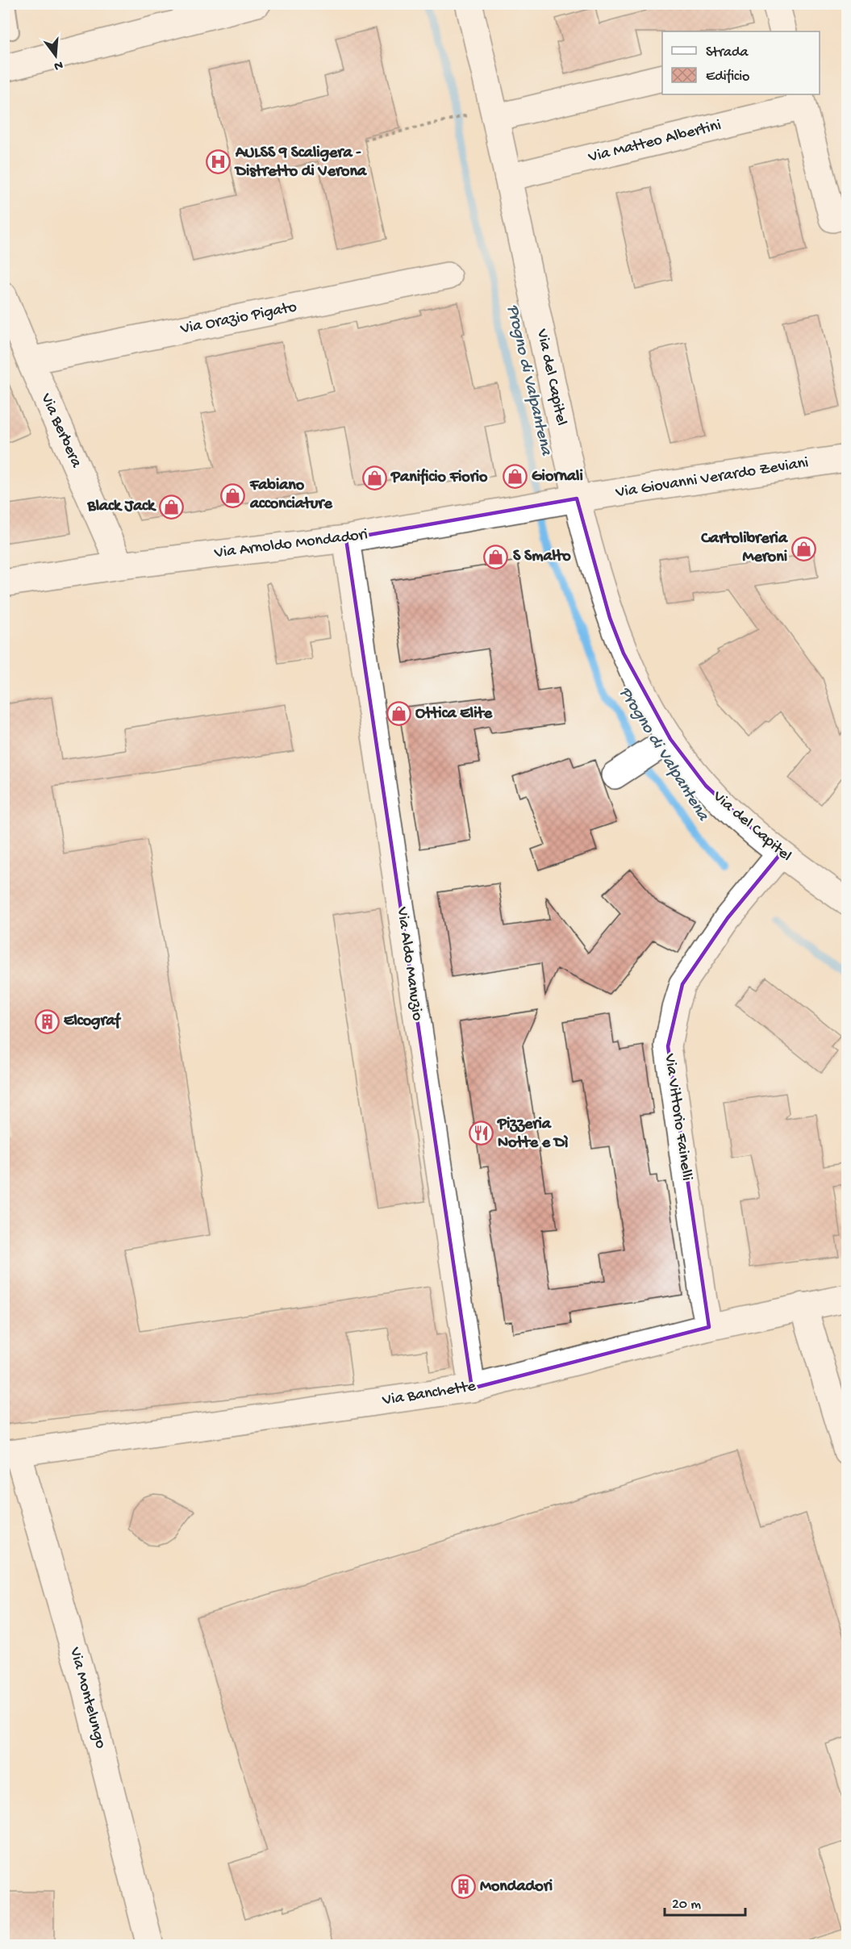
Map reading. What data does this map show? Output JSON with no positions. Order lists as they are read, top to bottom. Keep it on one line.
{"streets":{"street":["Via Matteo Albertini","Via Orazio Pigato","Via del Capitel","Via Berbera","Via Giovanni Verardo Zeviani","Via Arnoldo Mondadori","Via Aldo Manuzio","Via Vittorio Fainelli","Via Banchette","Via Montelungo"]},"crossings":[["Via Matteo Albertini","Via del Capitel"],["Via Orazio Pigato","Via Berbera"],["Via del Capitel","Via Giovanni Verardo Zeviani"],["Via del Capitel","Via Arnoldo Mondadori"],["Via del Capitel","Via Vittorio Fainelli"],["Via Berbera","Via Arnoldo Mondadori"],["Via Giovanni Verardo Zeviani","Via Arnoldo Mondadori"],["Via Arnoldo Mondadori","Via Aldo Manuzio"],["Via Aldo Manuzio","Via Banchette"],["Via Vittorio Fainelli","Via Banchette"],["Via Banchette","Via Montelungo"]],"water":["Progno di Valpantena"],"places":{"hospital":["AULSS 9 Scaligera - Distretto di Verona"],"shop":["Giornali","Panificio Fiorio","Fabiano acconciature","Black Jack","Cartolibreria Meroni","S Smalto","Ottica Elite"],"building":["Elcograf","Mondadori"],"restaurant":["Pizzeria Notte e Dì"]},"legend":["Strada","Edificio"],"scale_bar":"20 m","north":"bottom"}
